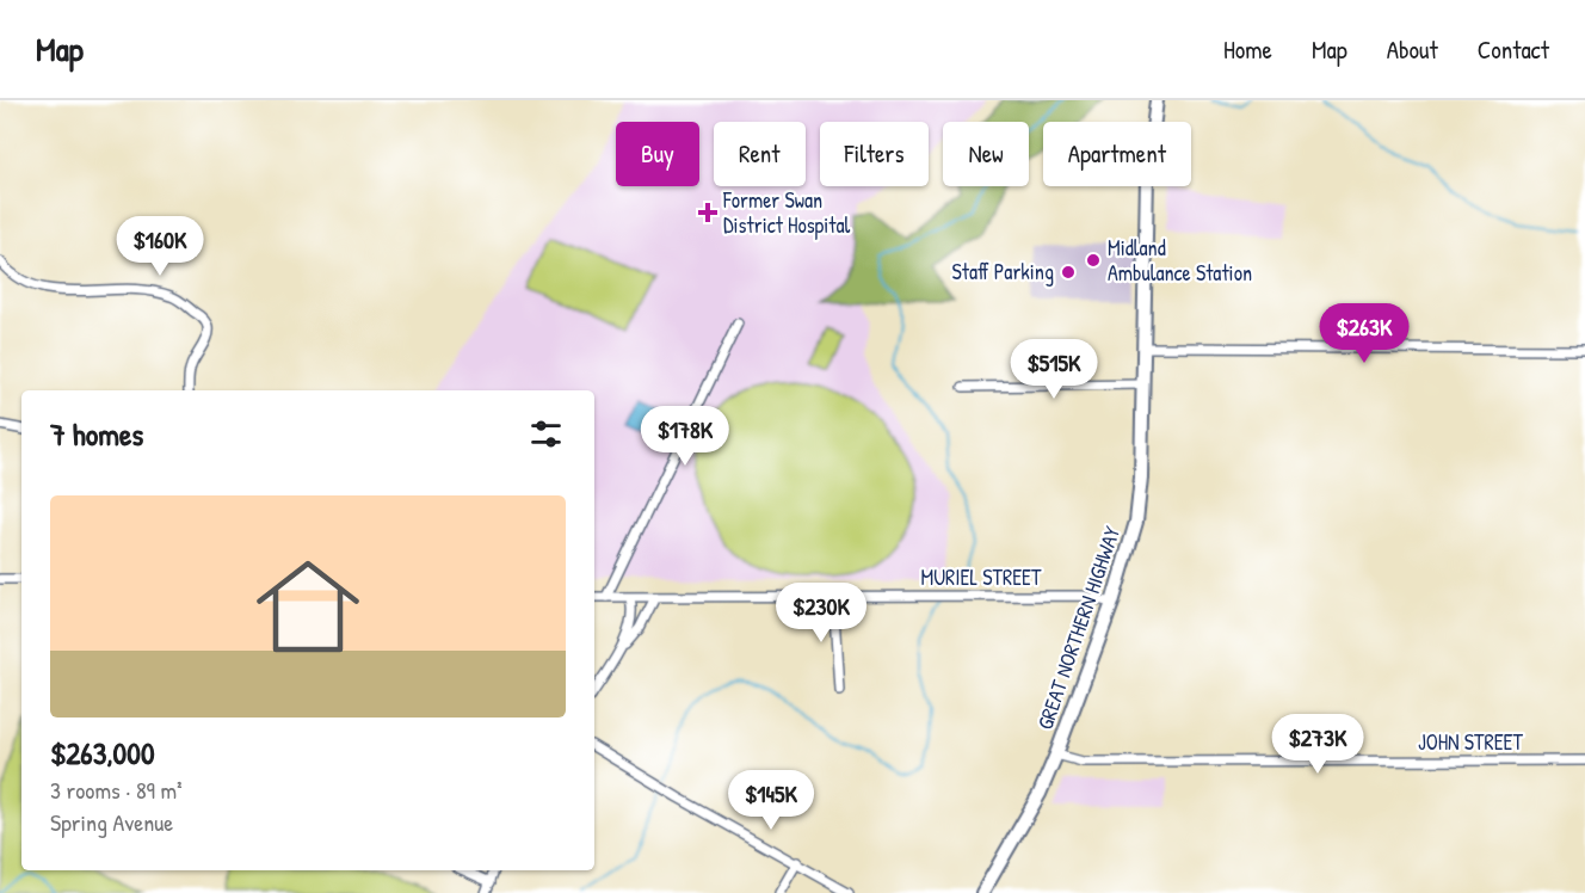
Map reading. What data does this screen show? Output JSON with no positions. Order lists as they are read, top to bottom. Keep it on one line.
{"streets":{"main road":["GREAT NORTHERN HIGHWAY"],"street":["MURIEL STREET","JOHN STREET"]},"crossings":[["MURIEL STREET","GREAT NORTHERN HIGHWAY"],["GREAT NORTHERN HIGHWAY","JOHN STREET"]],"places":{"health":["Former Swan District Hospital"],"other":["Midland Ambulance Station","Staff Parking"]},"page":{"header":"Map","nav":["Home","Map","About","Contact"],"chip":["Buy","Rent","Filters","New","Apartment"],"price":["$160K","$263K","$515K","$178K","$230K","$273K","$145K"],"heading":"7 homes","list":[{"name":"$263,000","note":"3 rooms · 89 m² · Spring Avenue"}]}}
